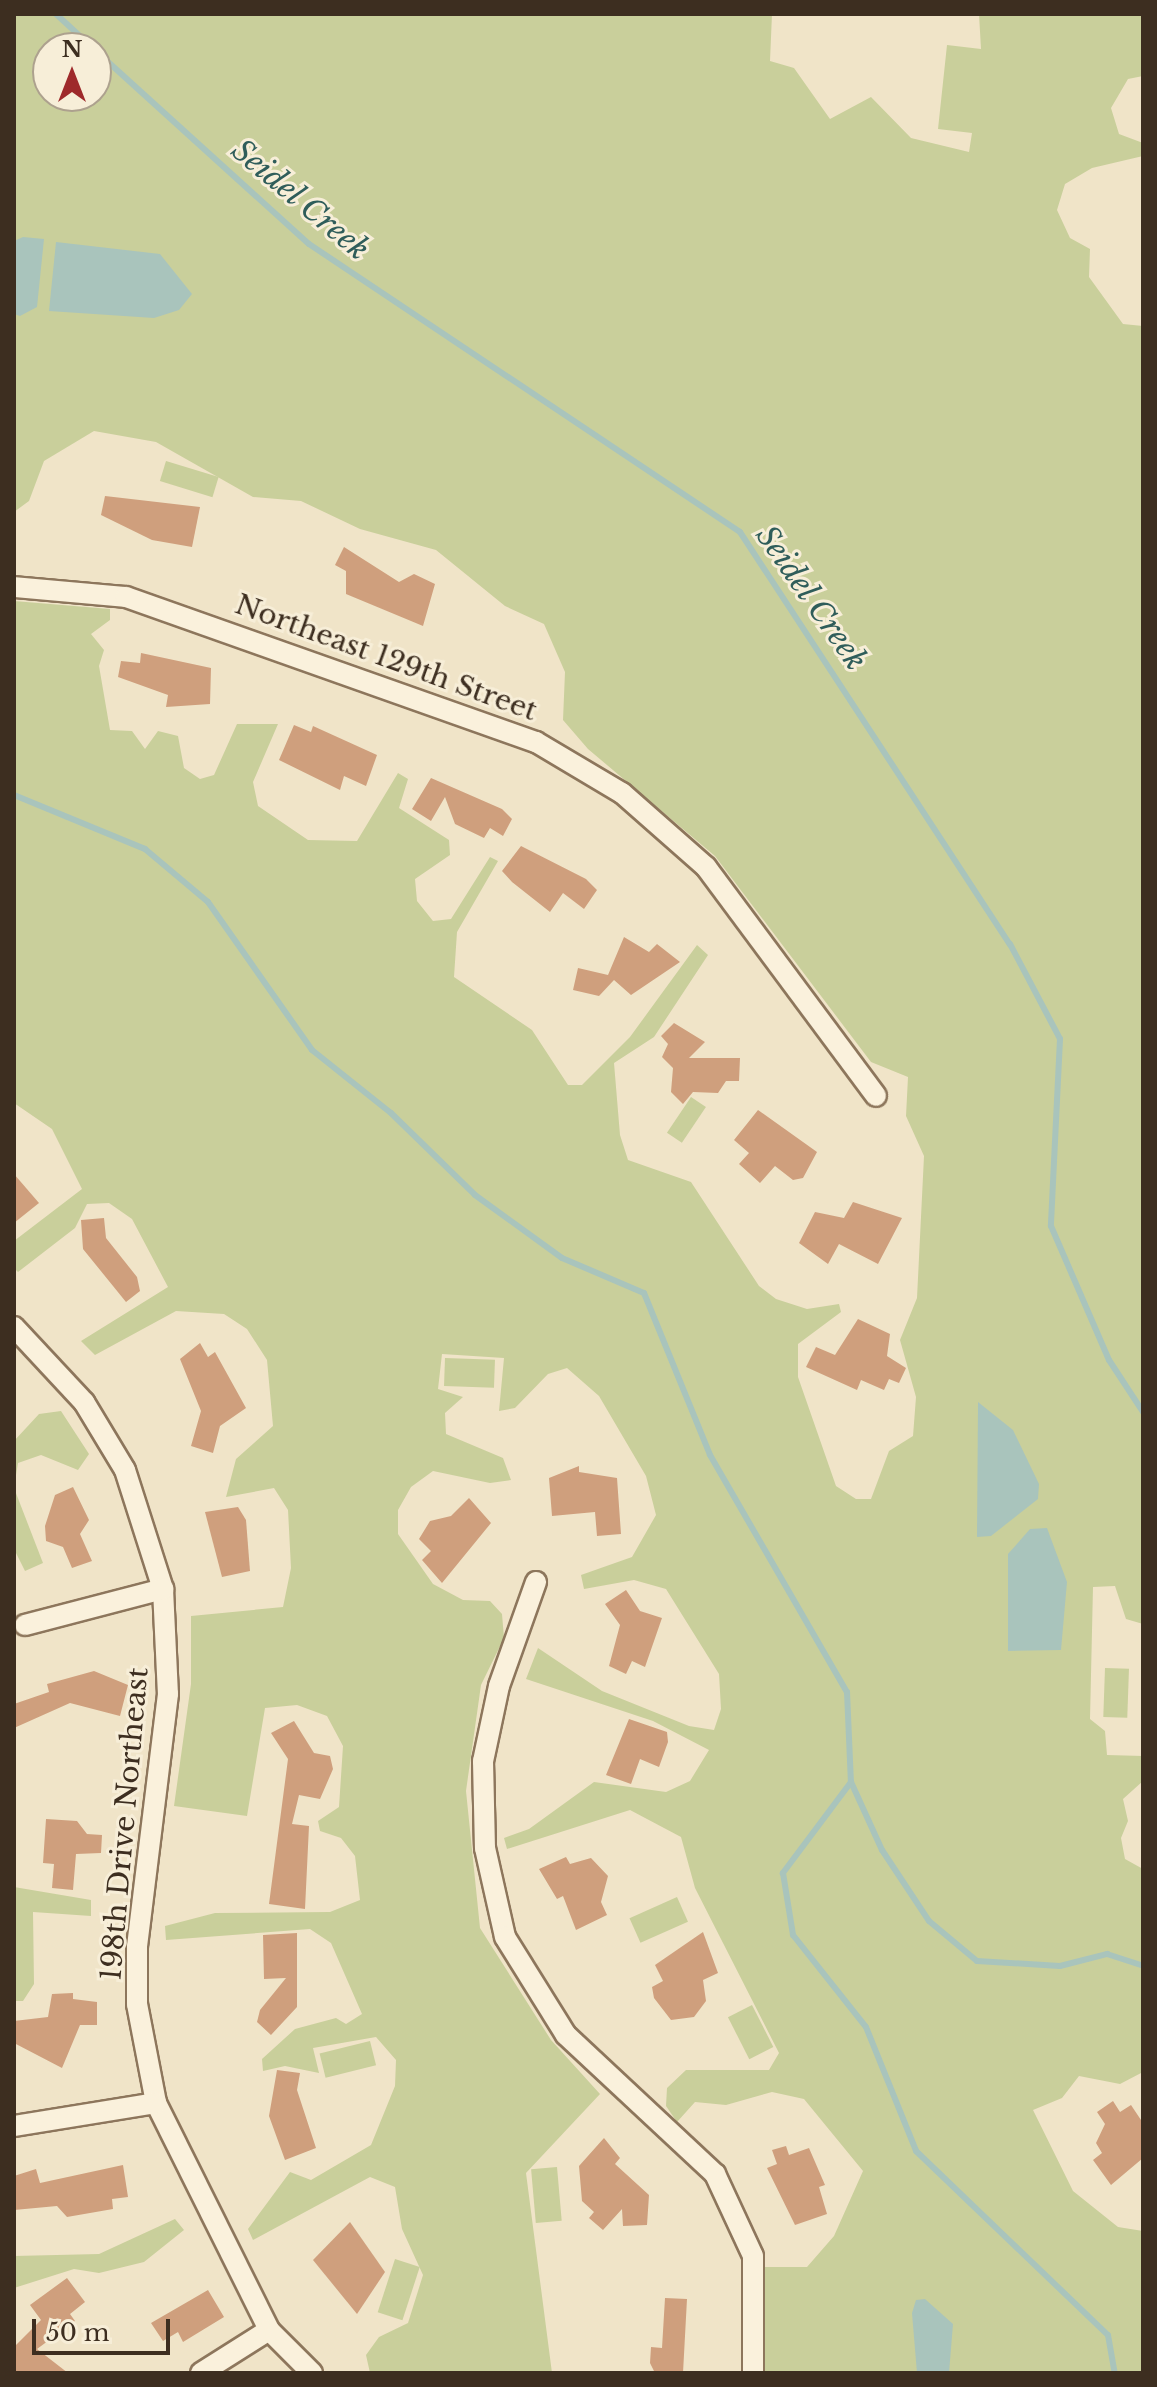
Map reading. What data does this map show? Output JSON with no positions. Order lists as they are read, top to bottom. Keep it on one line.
{"streets":{"street":["Northeast 129th Street","198th Drive Northeast"]},"water":["Seidel Creek"],"scale_bar":"50 m","north":"top"}
